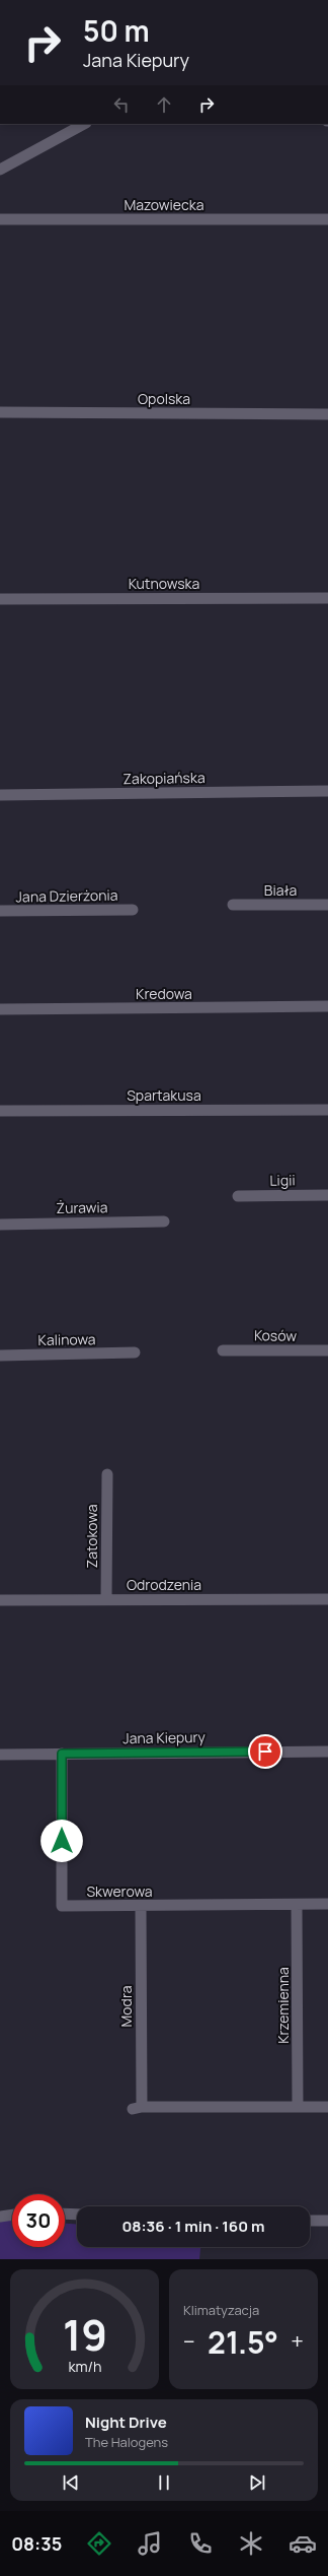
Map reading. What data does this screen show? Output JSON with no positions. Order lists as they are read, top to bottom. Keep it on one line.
{"streets":{"street":["Mazowiecka","Opolska","Kutnowska","Zakopiańska","Biała","Jana Dzierżonia","Kredowa","Spartakusa","Ligii","Żurawia","Kosów","Kalinowa","Zatokowa","Odrodzenia","Jana Kiepury","Skwerowa","Krzemienna","Modra"]},"crossings":[["Zatokowa","Odrodzenia"],["Jana Kiepury","Skwerowa"],["Skwerowa","Krzemienna"],["Skwerowa","Modra"],["Krzemienna","Modra"]],"page":{"turn":["50 m","Jana Kiepury"],"limit":"30","trip":"08:36 · 1 min · 160 m","tile":"Klimatyzacja","heat":["−","21.5°","+"],"song":["Night Drive","The Halogens"],"tabs":"08:35","gauge":["19","km/h"]}}
